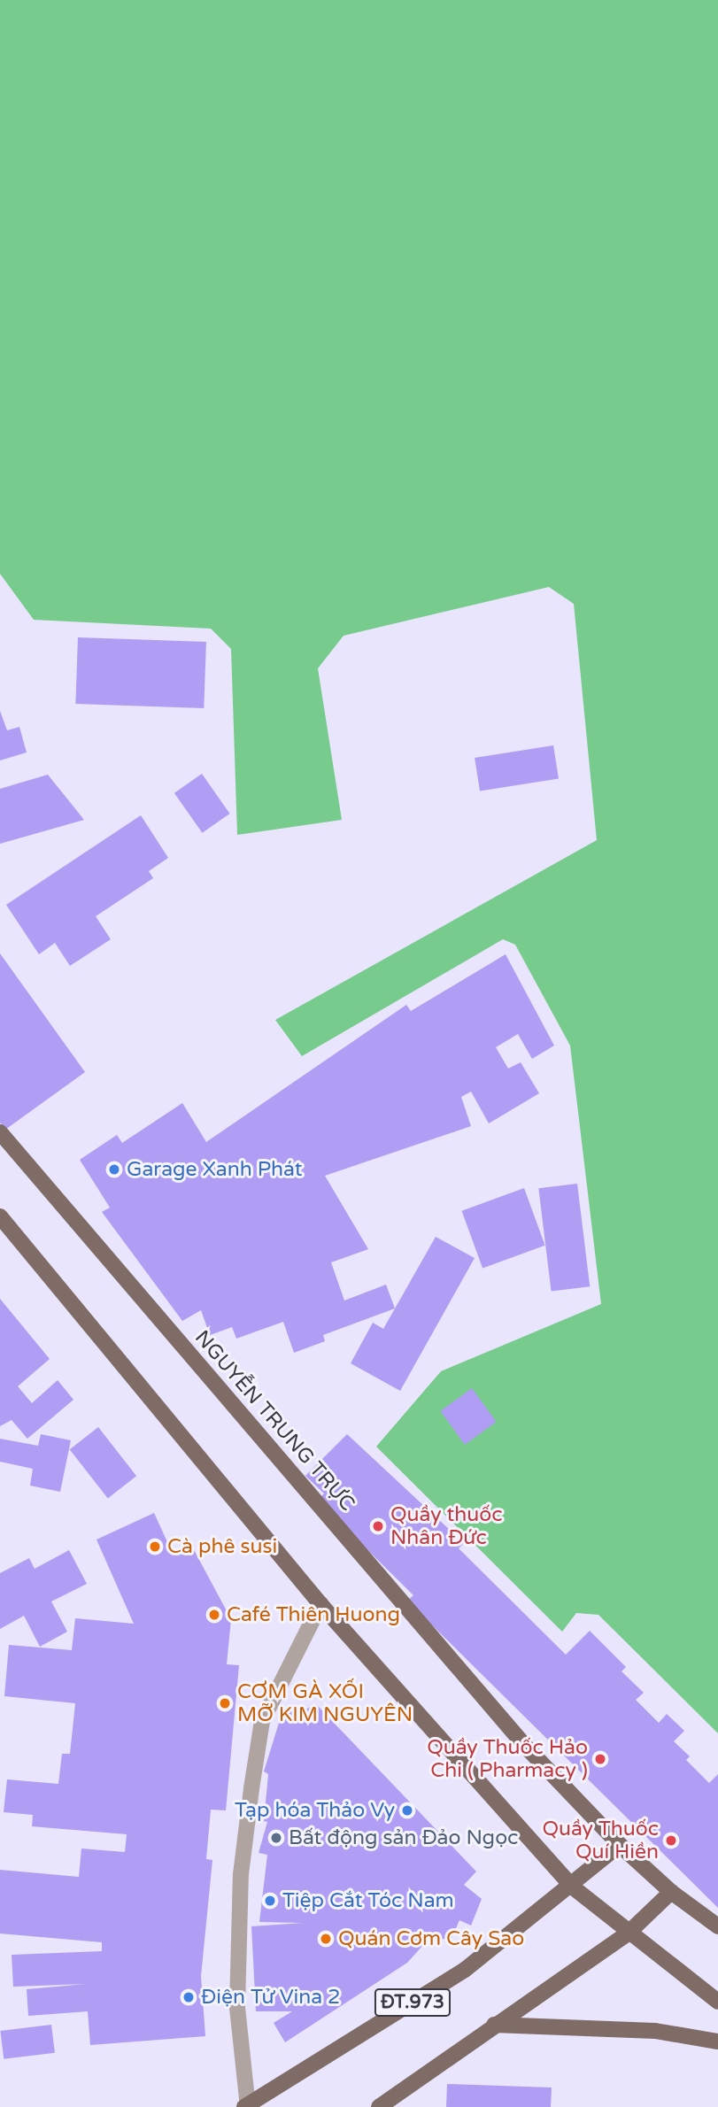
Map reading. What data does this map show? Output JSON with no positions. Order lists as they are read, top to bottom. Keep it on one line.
{"streets":{"main road":["NGUYỄN TRUNG TRỰC","ĐT.973"]},"crossings":[["NGUYỄN TRUNG TRỰC","ĐT.973"]],"places":["Garage Xanh Phát","Quầy thuốc Nhân Đức","Cà phê susi","Café Thiên Huong","CƠM GÀ XỐI MỠ KIM NGUYÊN","Quầy Thuốc Hảo Chi ( Pharmacy )","Tạp hóa Thảo Vy","Bất động sản Đảo Ngọc","Quầy Thuốc Quí Hiền","Tiệp Cắt Tóc Nam","Quán Cơm Cây Sao","Điện Tử Vina 2"]}
